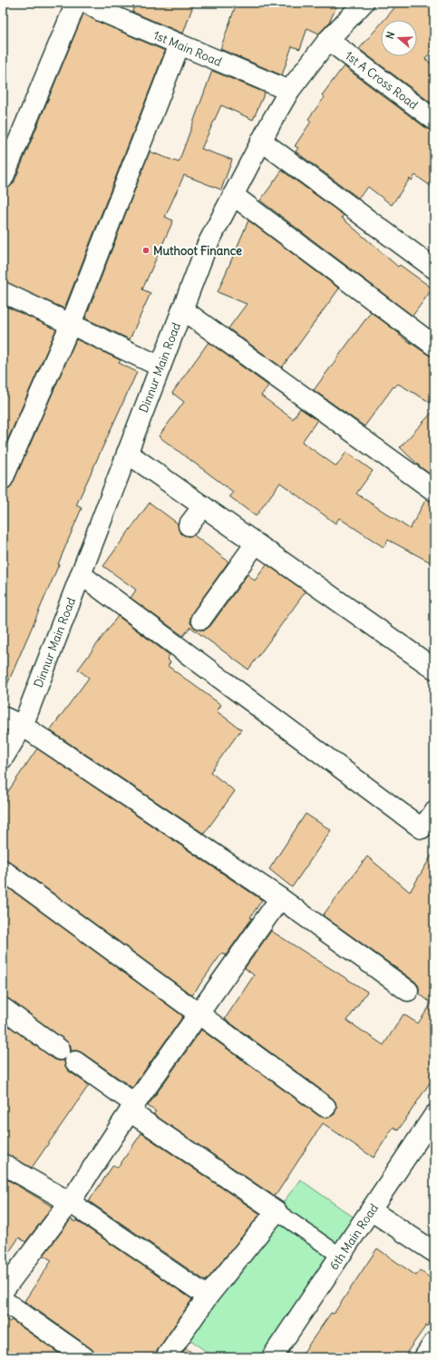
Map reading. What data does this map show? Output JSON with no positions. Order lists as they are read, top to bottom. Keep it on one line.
{"streets":{"street":["1st Main Road","1st A Cross Road","Dinnur Main Road","6th Main Road"]},"crossings":[["1st Main Road","Dinnur Main Road"],["1st A Cross Road","Dinnur Main Road"]],"places":["Muthoot Finance"],"north":"left"}
